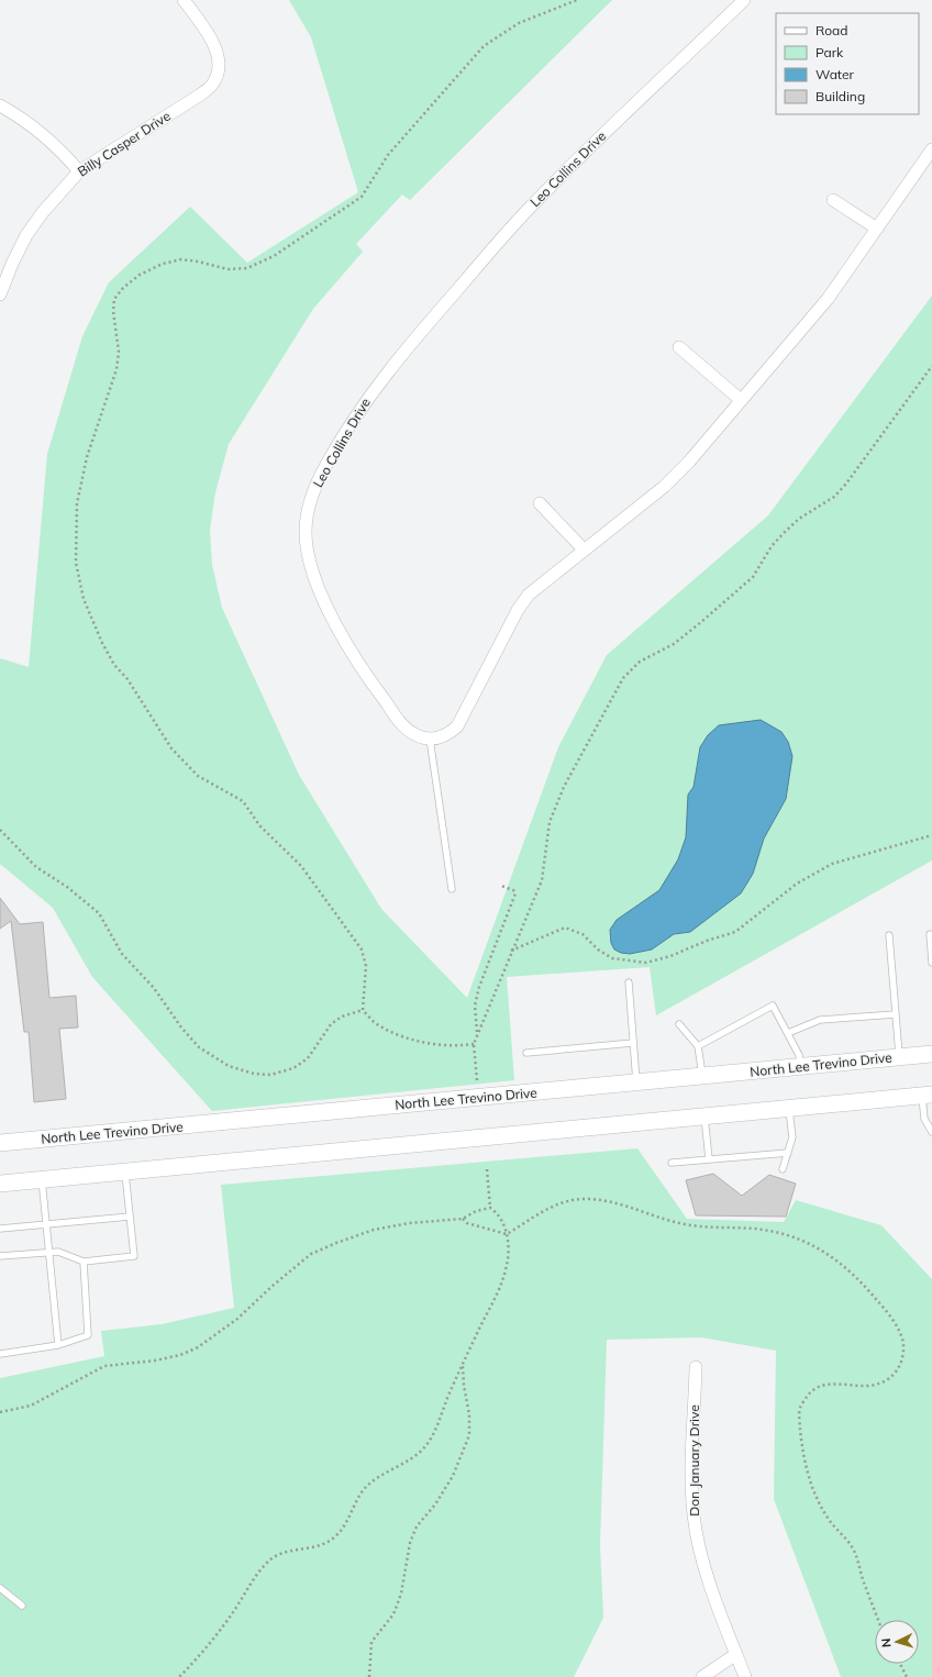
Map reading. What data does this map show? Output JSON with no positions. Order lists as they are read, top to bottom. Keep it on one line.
{"streets":{"main road":["North Lee Trevino Drive"],"street":["Billy Casper Drive","Leo Collins Drive","Don January Drive"]},"legend":["Road","Park","Water","Building"],"north":"left"}
